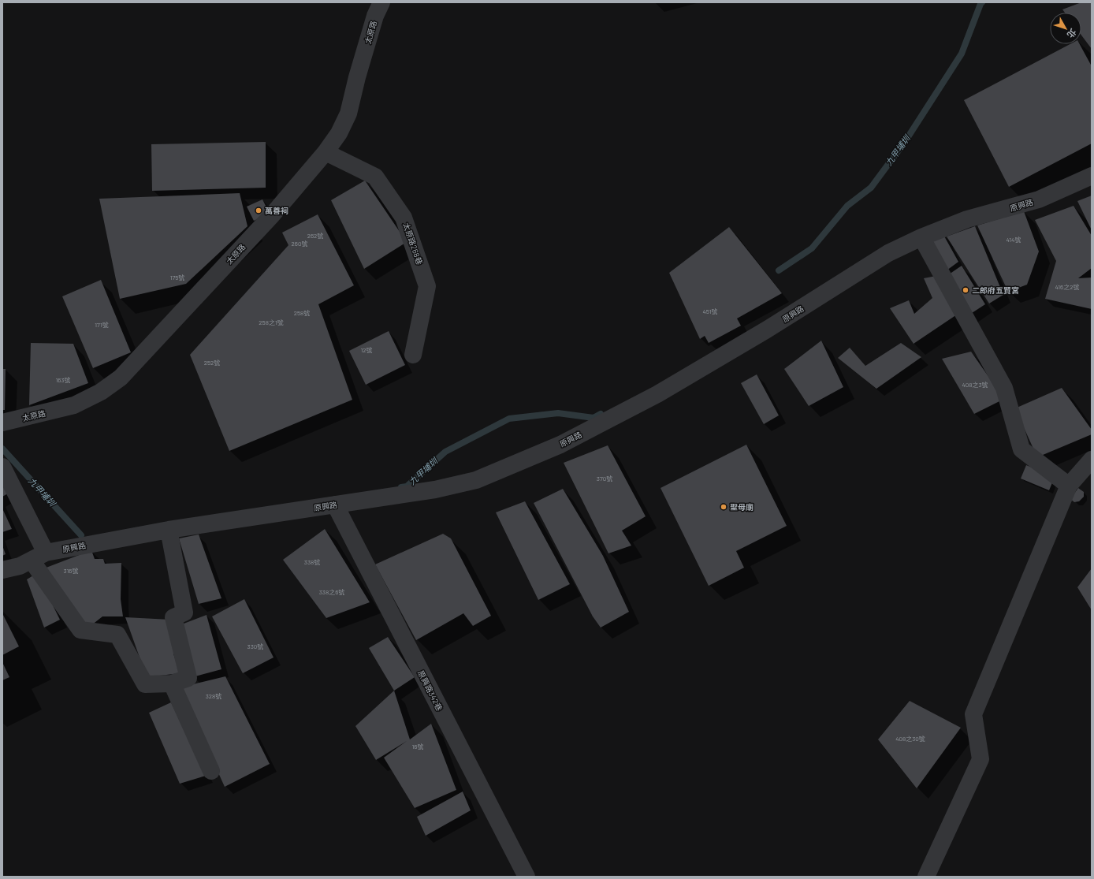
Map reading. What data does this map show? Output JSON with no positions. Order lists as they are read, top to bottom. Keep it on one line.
{"streets":{"street":["太原路","原興路","太原路268巷","原興路342巷"]},"crossings":[["太原路","太原路268巷"],["原興路","原興路342巷"]],"water":["九甲埔圳"],"places":["萬善祠","二郎府五賢宮","聖母廟"],"house_numbers":["262號","414號","260號","175號","416之2號","451號","258號","258之1號","171號","12號","252號","163號","408之3號","370號","338號","316號","338之6號","330號","328號","408之30號","16號"],"north":"bottom right"}
